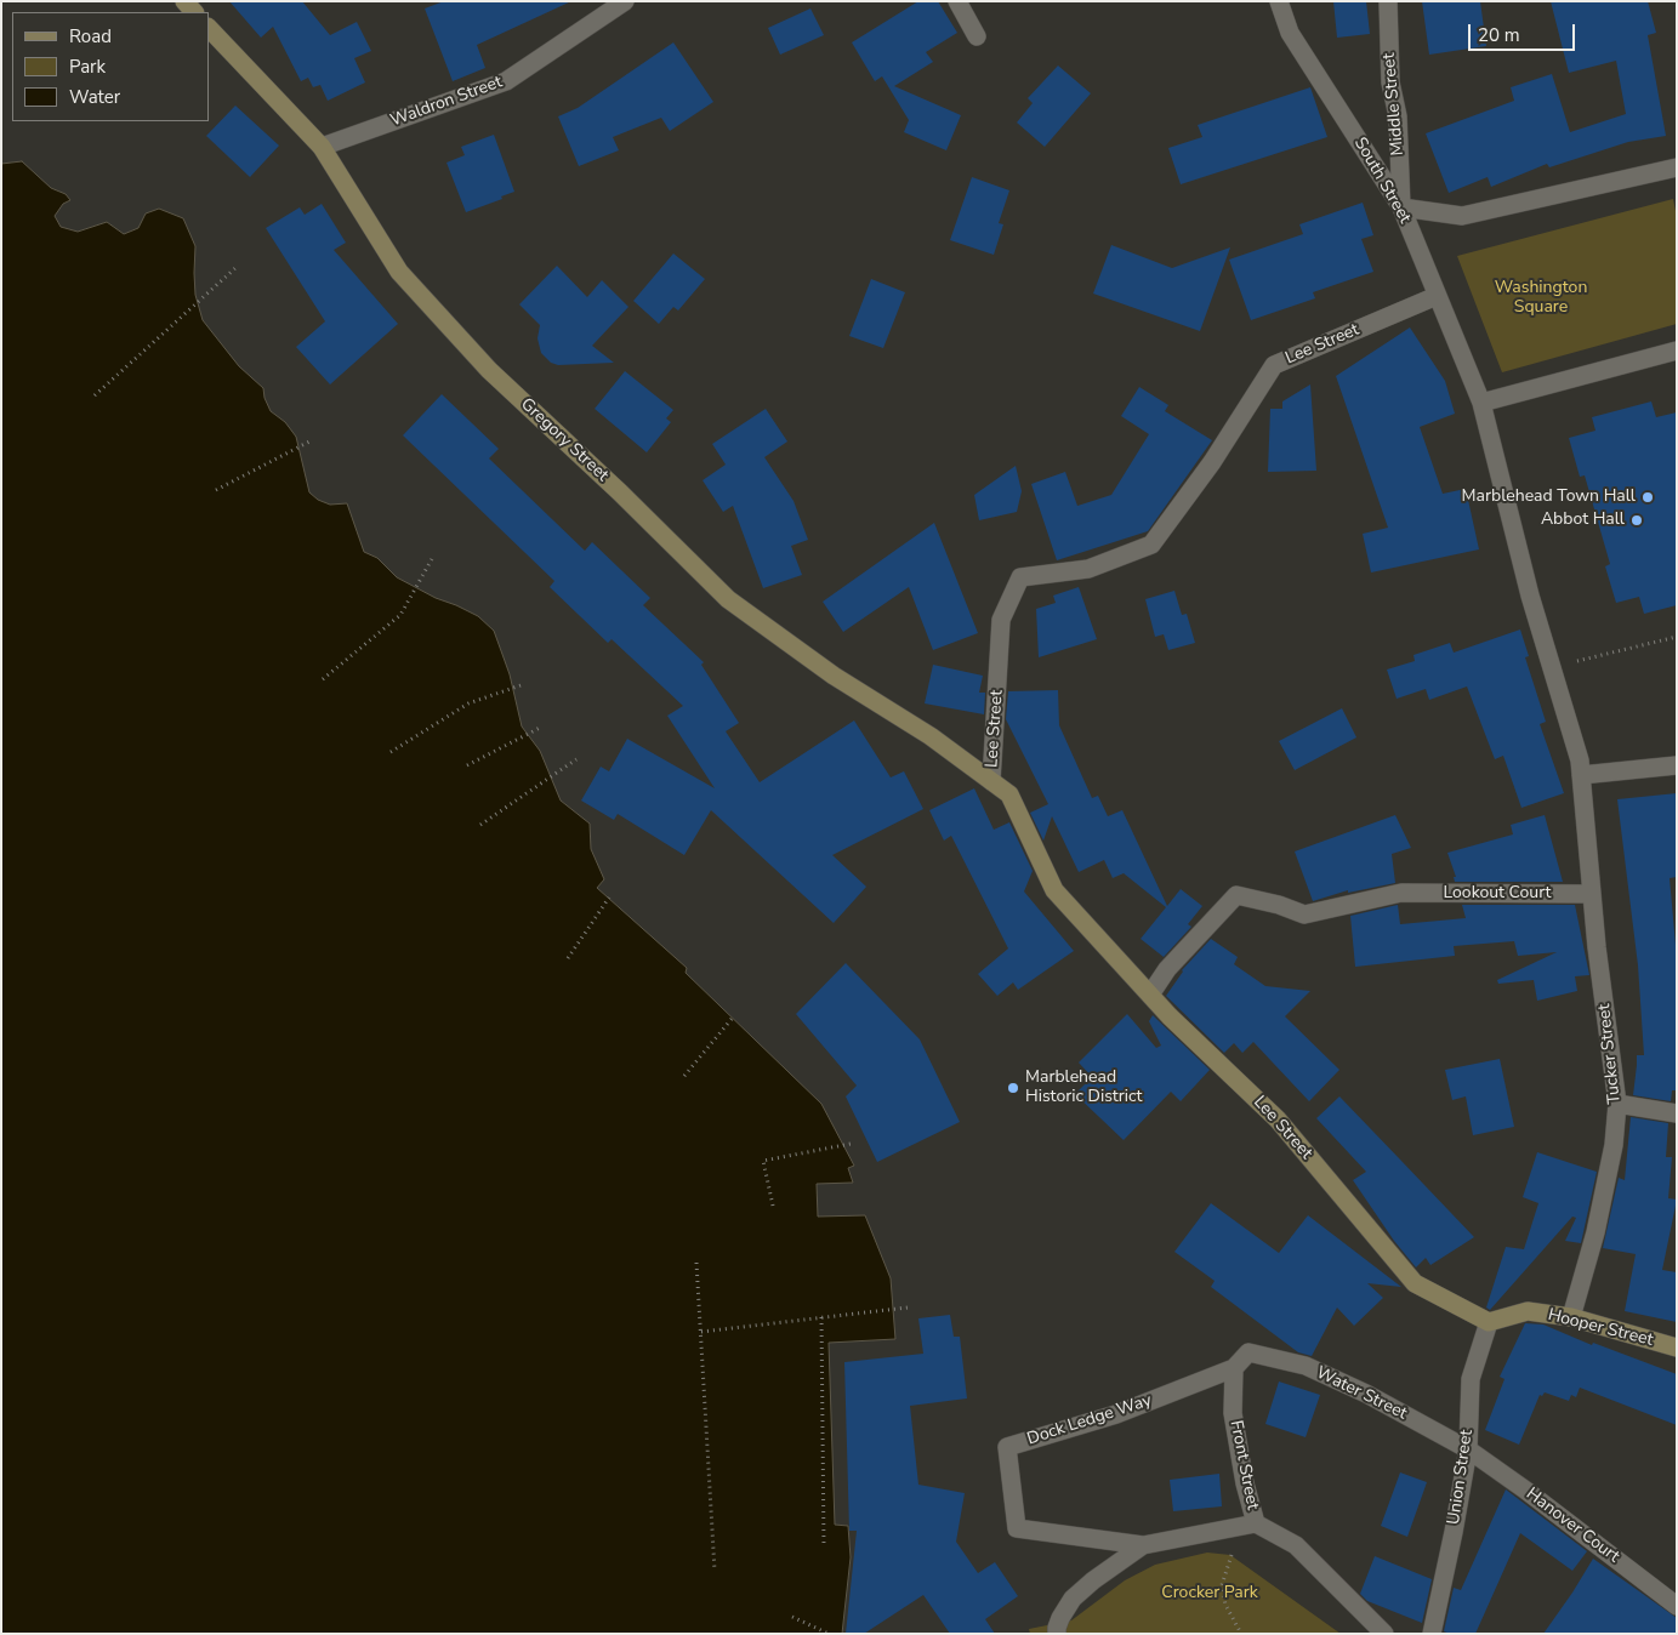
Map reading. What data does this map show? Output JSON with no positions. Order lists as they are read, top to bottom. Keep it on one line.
{"streets":{"street":["Waldron Street","Middle Street","South Street","Lee Street","Gregory Street","Lookout Court","Tucker Street","Hooper Street","Water Street","Dock Ledge Way","Front Street","Union Street","Hanover Court"]},"crossings":[["Waldron Street","Gregory Street"],["Middle Street","South Street"],["South Street","Lee Street"],["Lee Street","Gregory Street"],["Lee Street","Lookout Court"],["Lee Street","Hooper Street"],["Lee Street","Union Street"],["Lookout Court","Tucker Street"],["Tucker Street","Hooper Street"],["Hooper Street","Union Street"],["Water Street","Dock Ledge Way"],["Water Street","Front Street"],["Water Street","Union Street"],["Water Street","Hanover Court"],["Dock Ledge Way","Front Street"],["Union Street","Hanover Court"]],"parks":["Washington Square","Crocker Park"],"places":["Marblehead Town Hall","Abbot Hall","Marblehead Historic District"],"legend":["Road","Park","Water"],"scale_bar":"20 m"}
